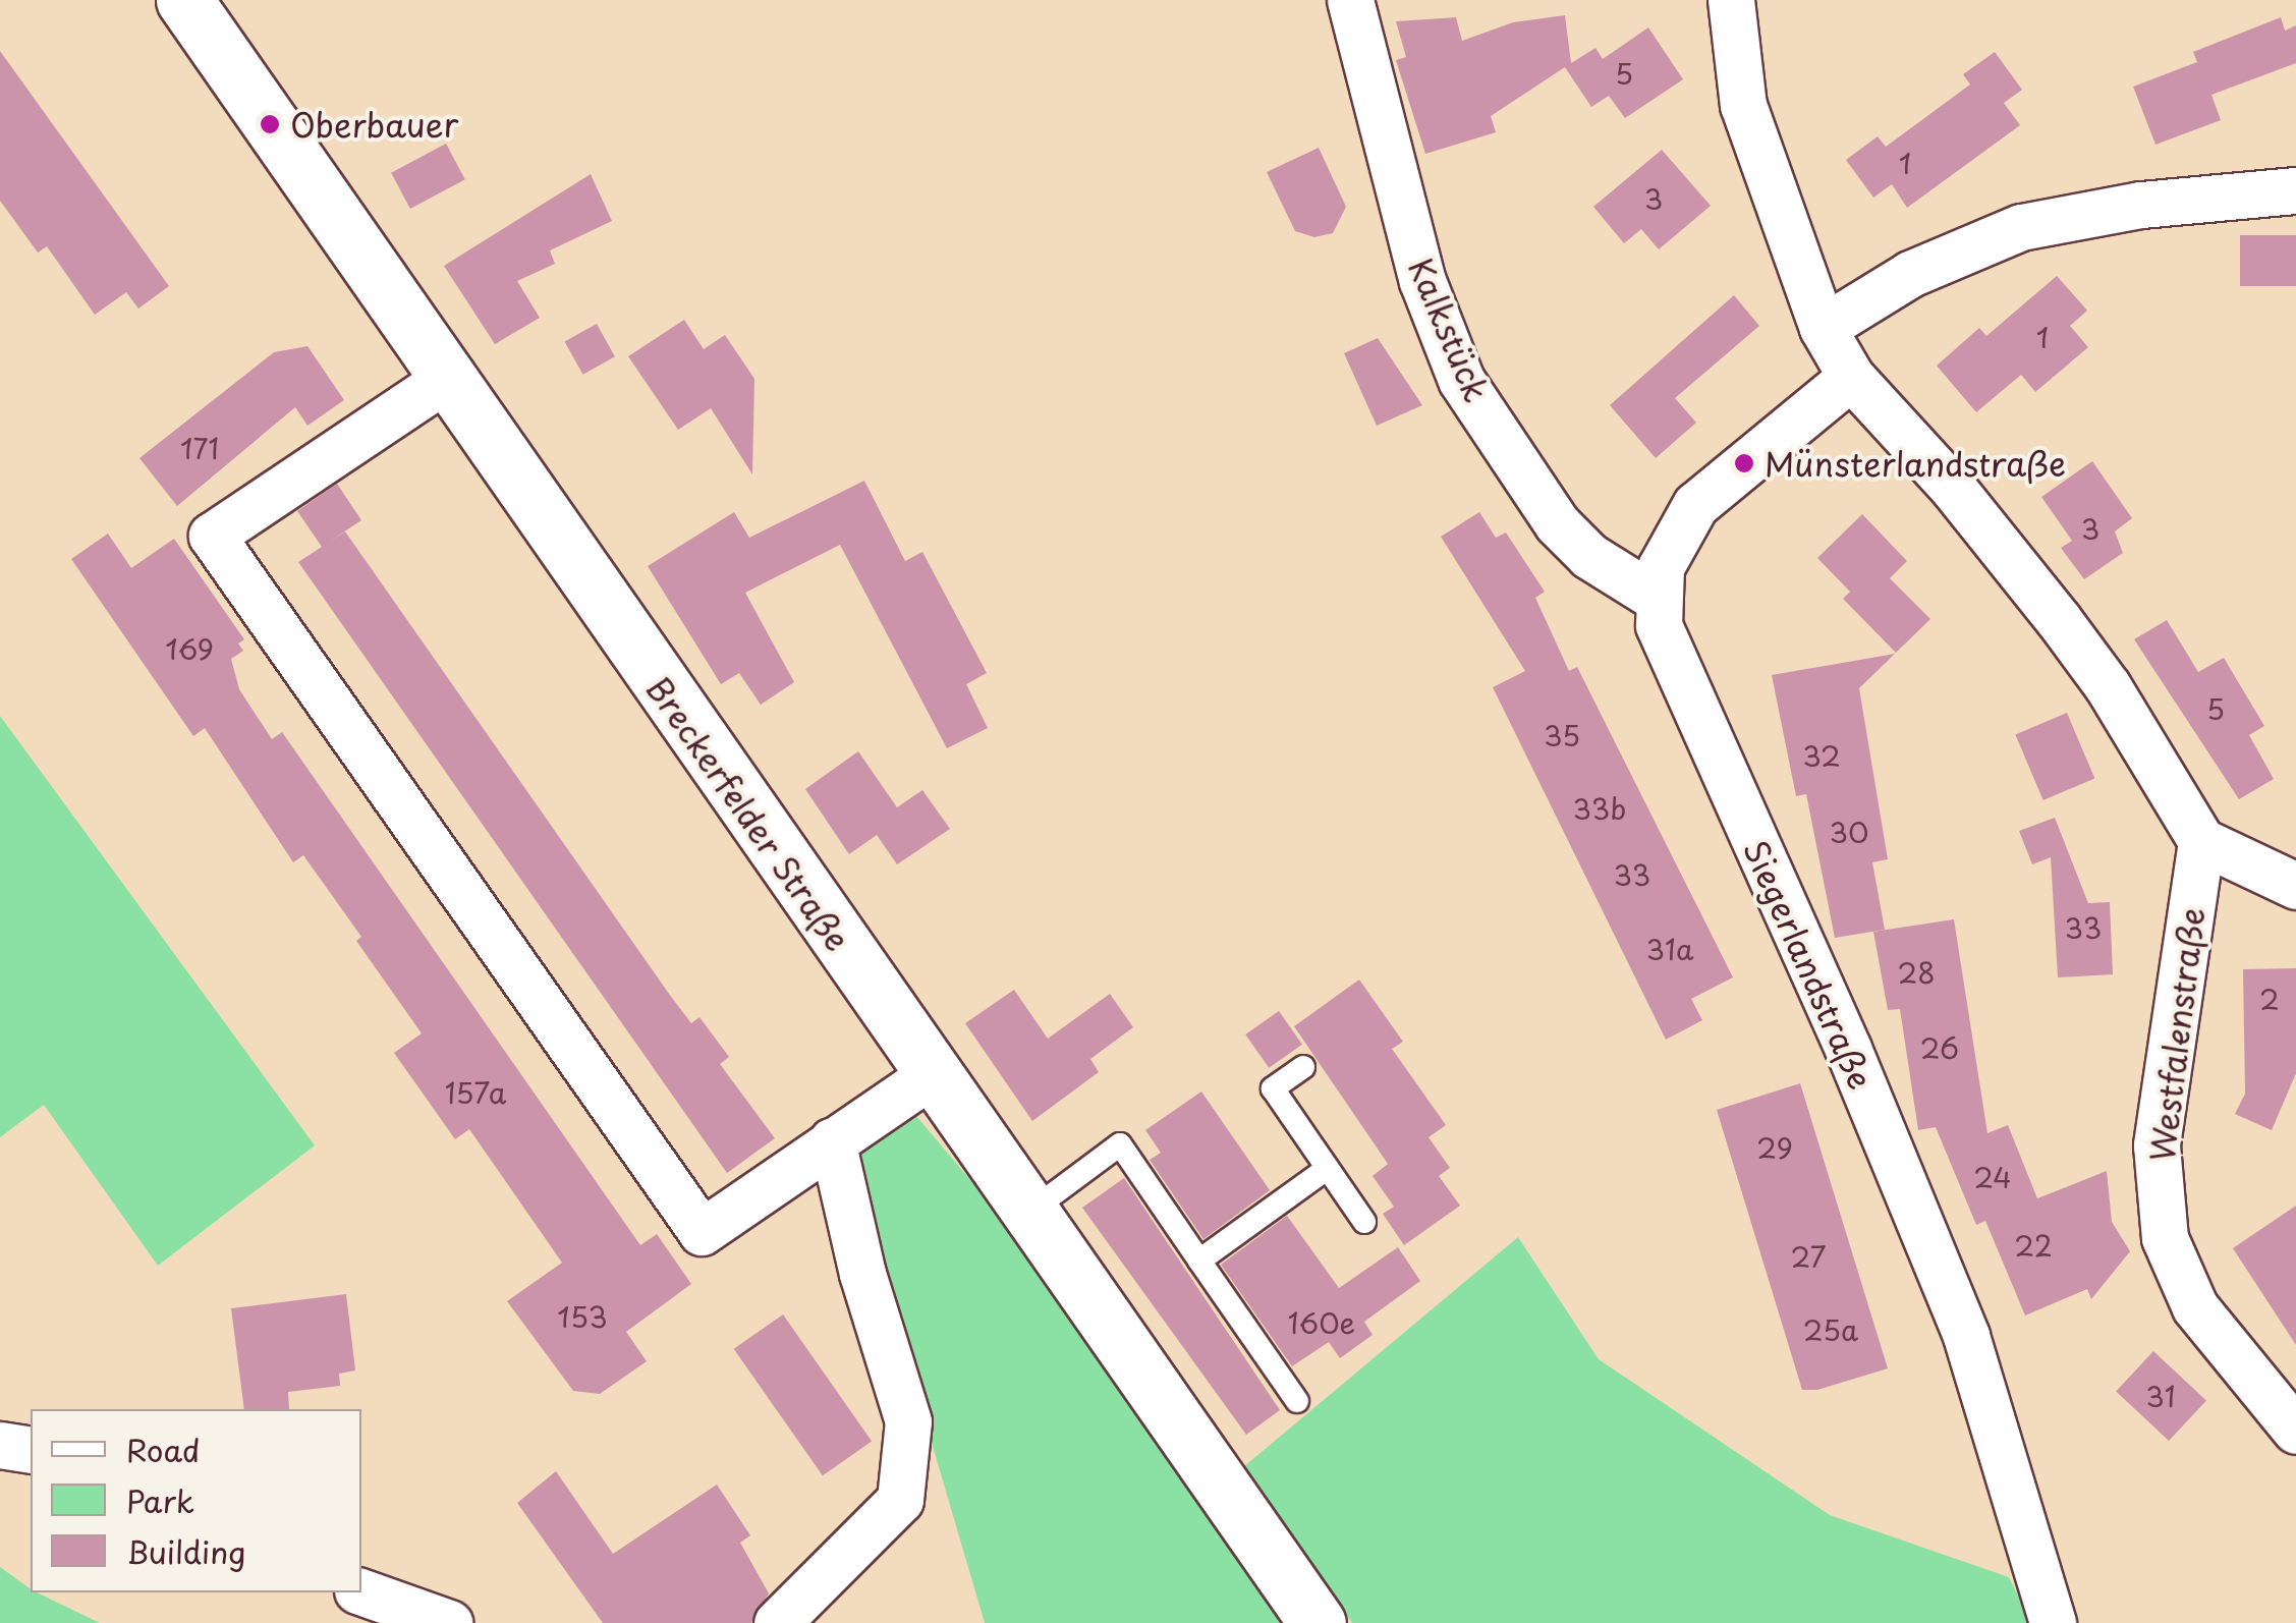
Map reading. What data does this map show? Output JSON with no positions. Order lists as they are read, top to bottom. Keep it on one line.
{"streets":{"main road":["Breckerfelder Straße"],"street":["Kalkstück","Siegerlandstraße","Westfalenstraße"]},"crossings":[["Kalkstück","Siegerlandstraße"]],"places":["Oberbauer","Münsterlandstraße"],"house_numbers":["5","1","3","1","171","3","169","5","35","32","33b","30","33","33","31a","28","2","26","157a","29","24","22","27","153","160e","25a","31"],"legend":["Road","Park","Building"]}
